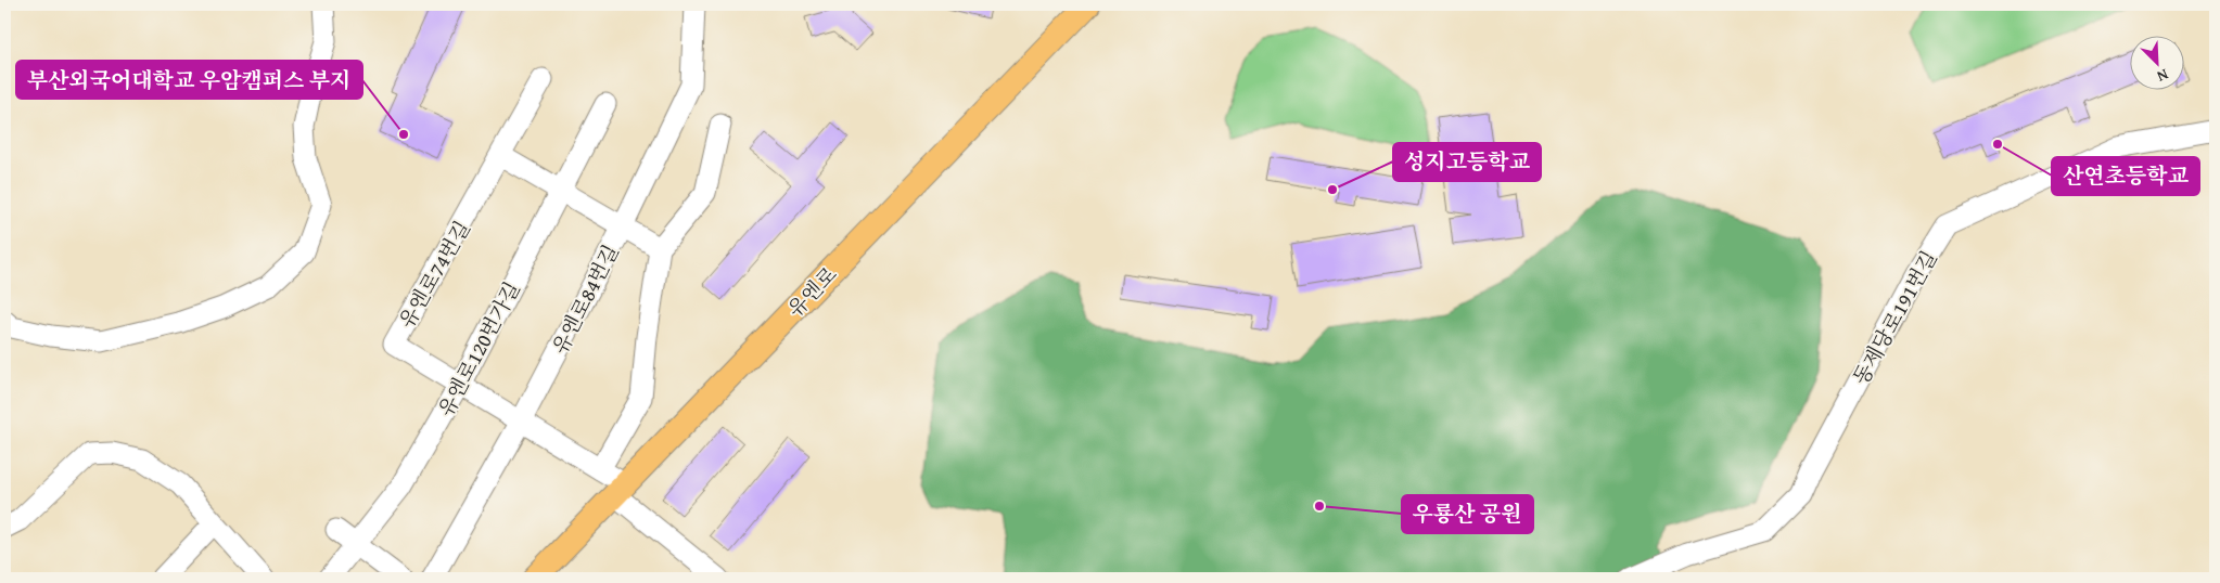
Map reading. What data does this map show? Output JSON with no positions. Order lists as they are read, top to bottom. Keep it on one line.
{"streets":{"main road":["유엔로"],"street":["유엔로74번길","유엔로84번길","동제당로191번길","유엔로120번가길"]},"crossings":[["유엔로74번길","유엔로"],["유엔로74번길","유엔로84번길"],["유엔로74번길","유엔로120번가길"]],"places":["부산외국어대학교 우암캠퍼스 부지","산연초등학교","성지고등학교","우룡산 공원"],"north":"bottom right"}
